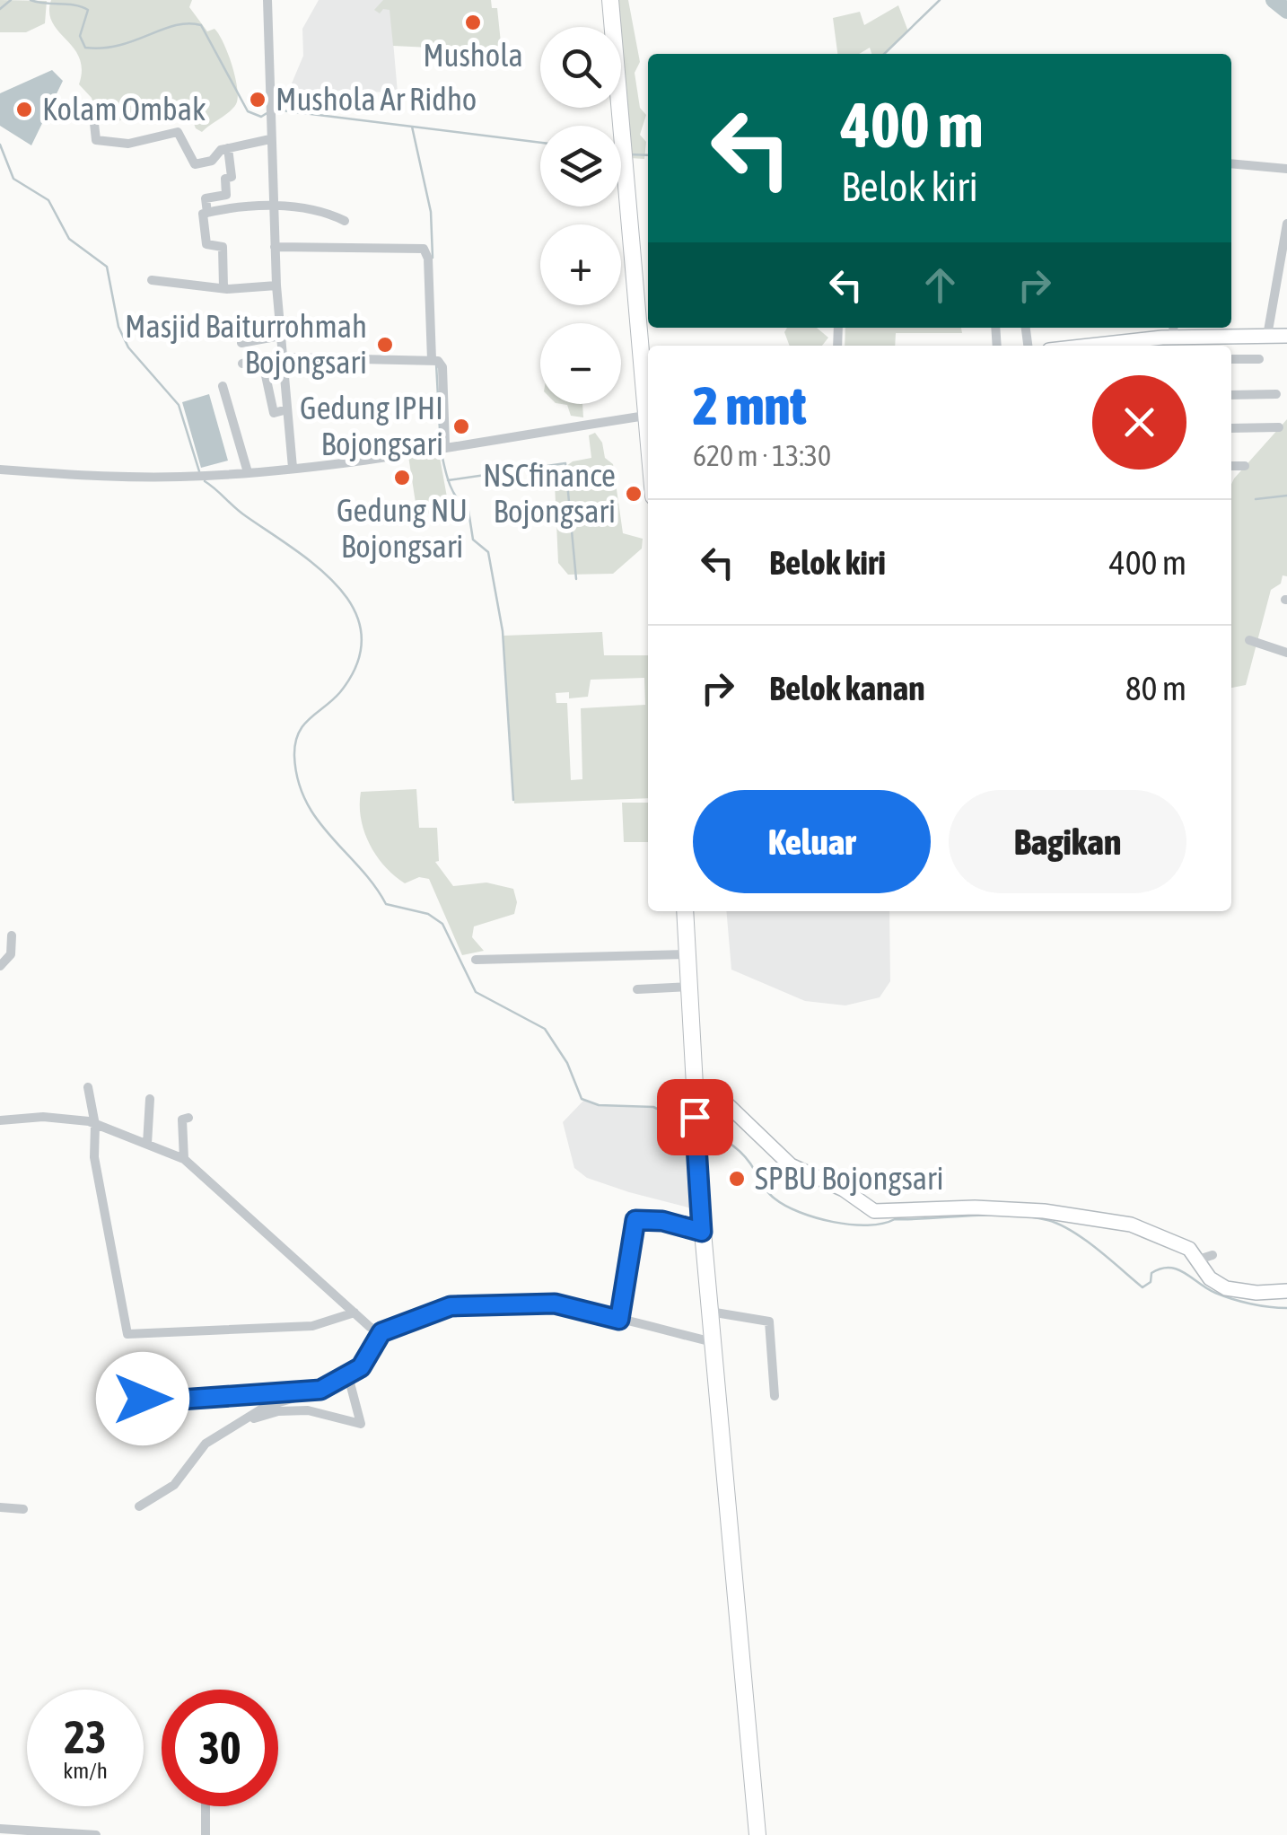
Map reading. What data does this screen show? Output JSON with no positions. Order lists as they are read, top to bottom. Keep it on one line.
{"places":["Mushola","Mushola Ar Ridho","Kolam Ombak","Masjid Baiturrohmah Bojongsari","Gedung IPHI Bojongsari","Gedung NU Bojongsari","NSCfinance Bojongsari","SPBU Bojongsari"],"page":{"map_buttons":["+","−"],"turn":["400 m","Belok kiri"],"heading":["2 mnt","620 m · 13:30"],"list":[{"name":"Belok kiri","value":"400 m"},{"name":"Belok kanan","value":"80 m"}],"buttons":["Keluar","Bagikan"],"speed":"23 km/h","limit":"30"}}
